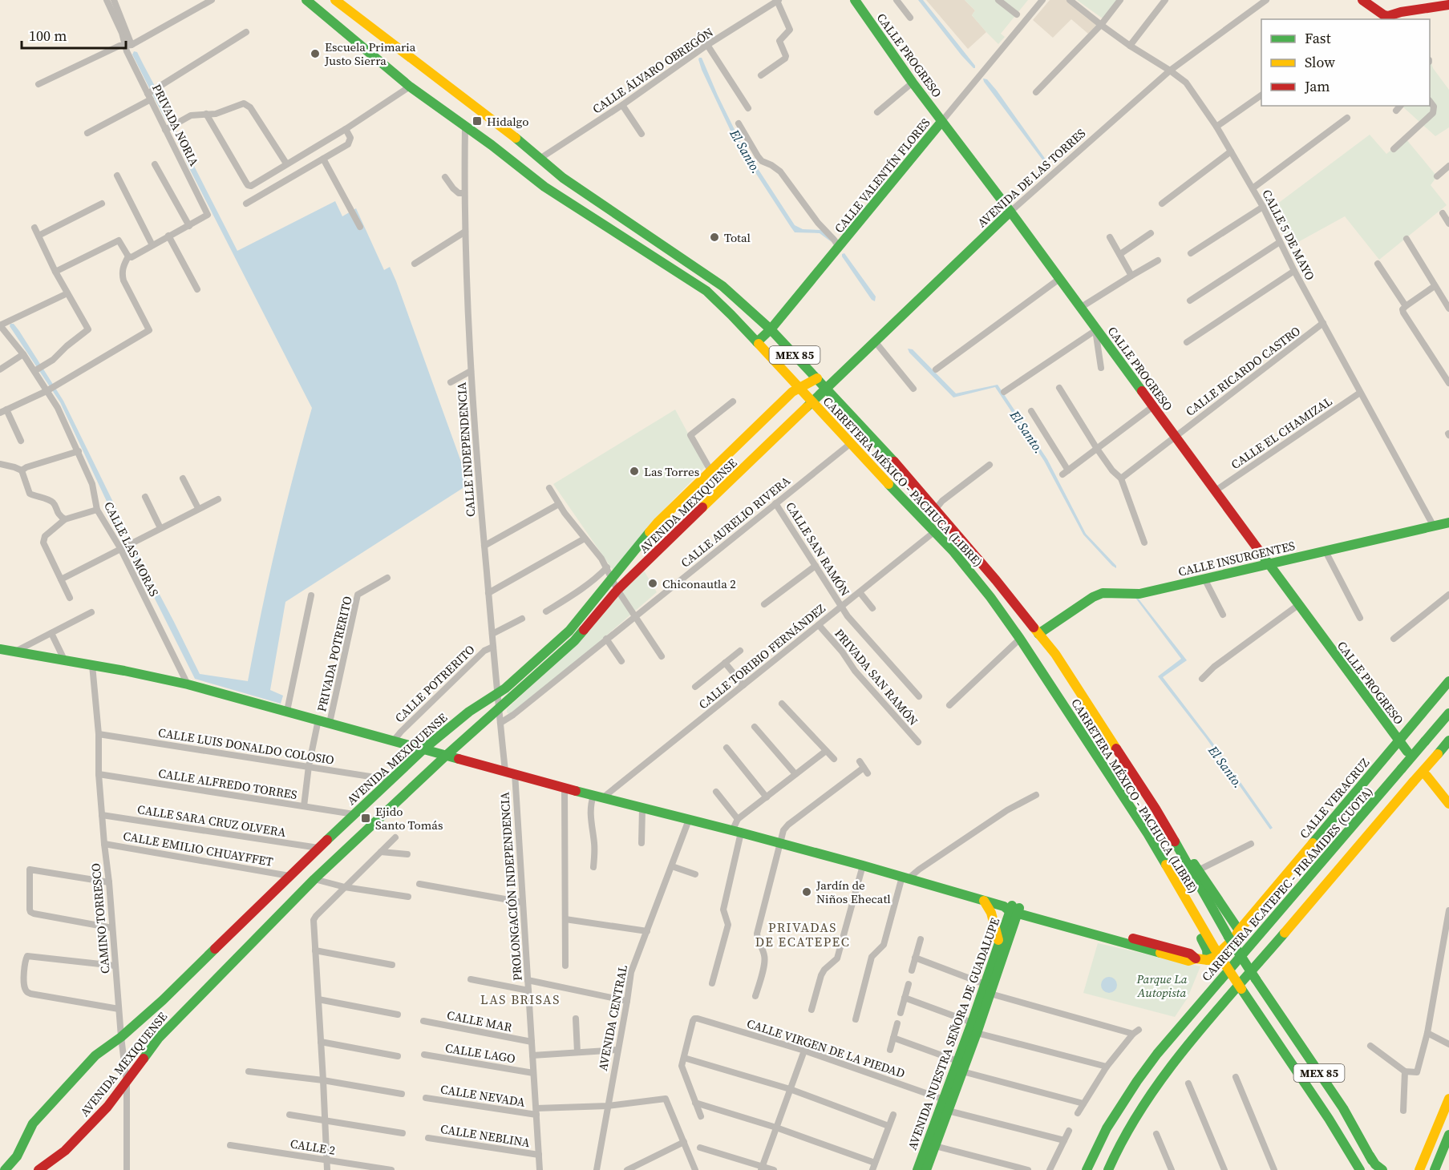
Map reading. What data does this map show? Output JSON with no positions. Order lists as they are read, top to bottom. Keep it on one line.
{"streets":{"main road":["CALLE PROGRESO","CALLE VALENTÍN FLORES","AVENIDA DE LAS TORRES","MEX 85","CARRETERA MÉXICO - PACHUCA (LIBRE)","AVENIDA MEXIQUENSE","CALLE INSURGENTES","CALLE VERACRUZ","CARRETERA ECATEPEC - PIRÁMIDES (CUOTA)","AVENIDA NUESTRA SEÑORA DE GUADALUPE"],"street":["CALLE ÁLVARO OBREGÓN","PRIVADA NORIA","CALLE 5 DE MAYO","CALLE RICARDO CASTRO","CALLE EL CHAMIZAL","CALLE INDEPENDENCIA","CALLE AURELIO RIVERA","CALLE LAS MORAS","CALLE SAN RAMÓN","PRIVADA POTRERITO","CALLE TORIBIO FERNÁNDEZ","PRIVADA SAN RAMÓN","CALLE POTRERITO","CALLE LUIS DONALDO COLOSIO","CALLE ALFREDO TORRES","CALLE SARA CRUZ OLVERA","CALLE EMILIO CHUAYFFET","PROLONGACIÓN INDEPENDENCIA","CAMINO TORRESCO","AVENIDA CENTRAL","CALLE MAR","CALLE VIRGEN DE LA PIEDAD","CALLE LAGO","CALLE NEVADA","CALLE NEBLINA","CALLE 2"]},"crossings":[["CALLE PROGRESO","CALLE VALENTÍN FLORES"],["CALLE PROGRESO","AVENIDA DE LAS TORRES"],["CALLE PROGRESO","CALLE RICARDO CASTRO"],["CALLE PROGRESO","CALLE EL CHAMIZAL"],["CALLE PROGRESO","CALLE INSURGENTES"],["CALLE PROGRESO","CALLE VERACRUZ"],["CALLE ÁLVARO OBREGÓN","CARRETERA MÉXICO - PACHUCA (LIBRE)"],["CALLE VALENTÍN FLORES","CARRETERA MÉXICO - PACHUCA (LIBRE)"],["AVENIDA DE LAS TORRES","CALLE 5 DE MAYO"],["AVENIDA DE LAS TORRES","CARRETERA MÉXICO - PACHUCA (LIBRE)"],["AVENIDA DE LAS TORRES","AVENIDA MEXIQUENSE"],["CALLE 5 DE MAYO","CALLE RICARDO CASTRO"],["CALLE 5 DE MAYO","CALLE EL CHAMIZAL"],["CALLE 5 DE MAYO","CALLE INSURGENTES"],["CALLE INDEPENDENCIA","CARRETERA MÉXICO - PACHUCA (LIBRE)"],["CALLE INDEPENDENCIA","AVENIDA MEXIQUENSE"],["CALLE INDEPENDENCIA","CALLE AURELIO RIVERA"],["CALLE INDEPENDENCIA","CALLE POTRERITO"],["CARRETERA MÉXICO - PACHUCA (LIBRE)","AVENIDA MEXIQUENSE"],["CARRETERA MÉXICO - PACHUCA (LIBRE)","CALLE AURELIO RIVERA"],["CARRETERA MÉXICO - PACHUCA (LIBRE)","CALLE INSURGENTES"],["CARRETERA MÉXICO - PACHUCA (LIBRE)","CALLE TORIBIO FERNÁNDEZ"],["AVENIDA MEXIQUENSE","CALLE LUIS DONALDO COLOSIO"],["AVENIDA MEXIQUENSE","CALLE ALFREDO TORRES"],["AVENIDA MEXIQUENSE","CALLE SARA CRUZ OLVERA"],["AVENIDA MEXIQUENSE","CALLE EMILIO CHUAYFFET"],["AVENIDA MEXIQUENSE","CAMINO TORRESCO"],["CALLE AURELIO RIVERA","CALLE SAN RAMÓN"],["CALLE SAN RAMÓN","CALLE TORIBIO FERNÁNDEZ"],["CALLE TORIBIO FERNÁNDEZ","PRIVADA SAN RAMÓN"],["CALLE LUIS DONALDO COLOSIO","CAMINO TORRESCO"],["CALLE ALFREDO TORRES","CAMINO TORRESCO"],["CALLE SARA CRUZ OLVERA","CAMINO TORRESCO"],["CALLE EMILIO CHUAYFFET","CAMINO TORRESCO"],["PROLONGACIÓN INDEPENDENCIA","CALLE MAR"],["PROLONGACIÓN INDEPENDENCIA","CALLE LAGO"],["PROLONGACIÓN INDEPENDENCIA","CALLE NEVADA"],["PROLONGACIÓN INDEPENDENCIA","CALLE NEBLINA"],["AVENIDA CENTRAL","CALLE NEVADA"],["AVENIDA NUESTRA SEÑORA DE GUADALUPE","CALLE VIRGEN DE LA PIEDAD"]],"districts":["PRIVADAS DE ECATEPEC","LAS BRISAS"],"water":["El Santo."],"parks":["Parque La Autopista"],"places":{"other":["Escuela Primaria Justo Sierra","Total","Las Torres","Chiconautla 2","Jardín de Niños Ehecatl"],"transit":["Hidalgo","Ejido Santo Tomás"]},"legend":["Fast","Slow","Jam"],"scale_bar":"100 m"}
